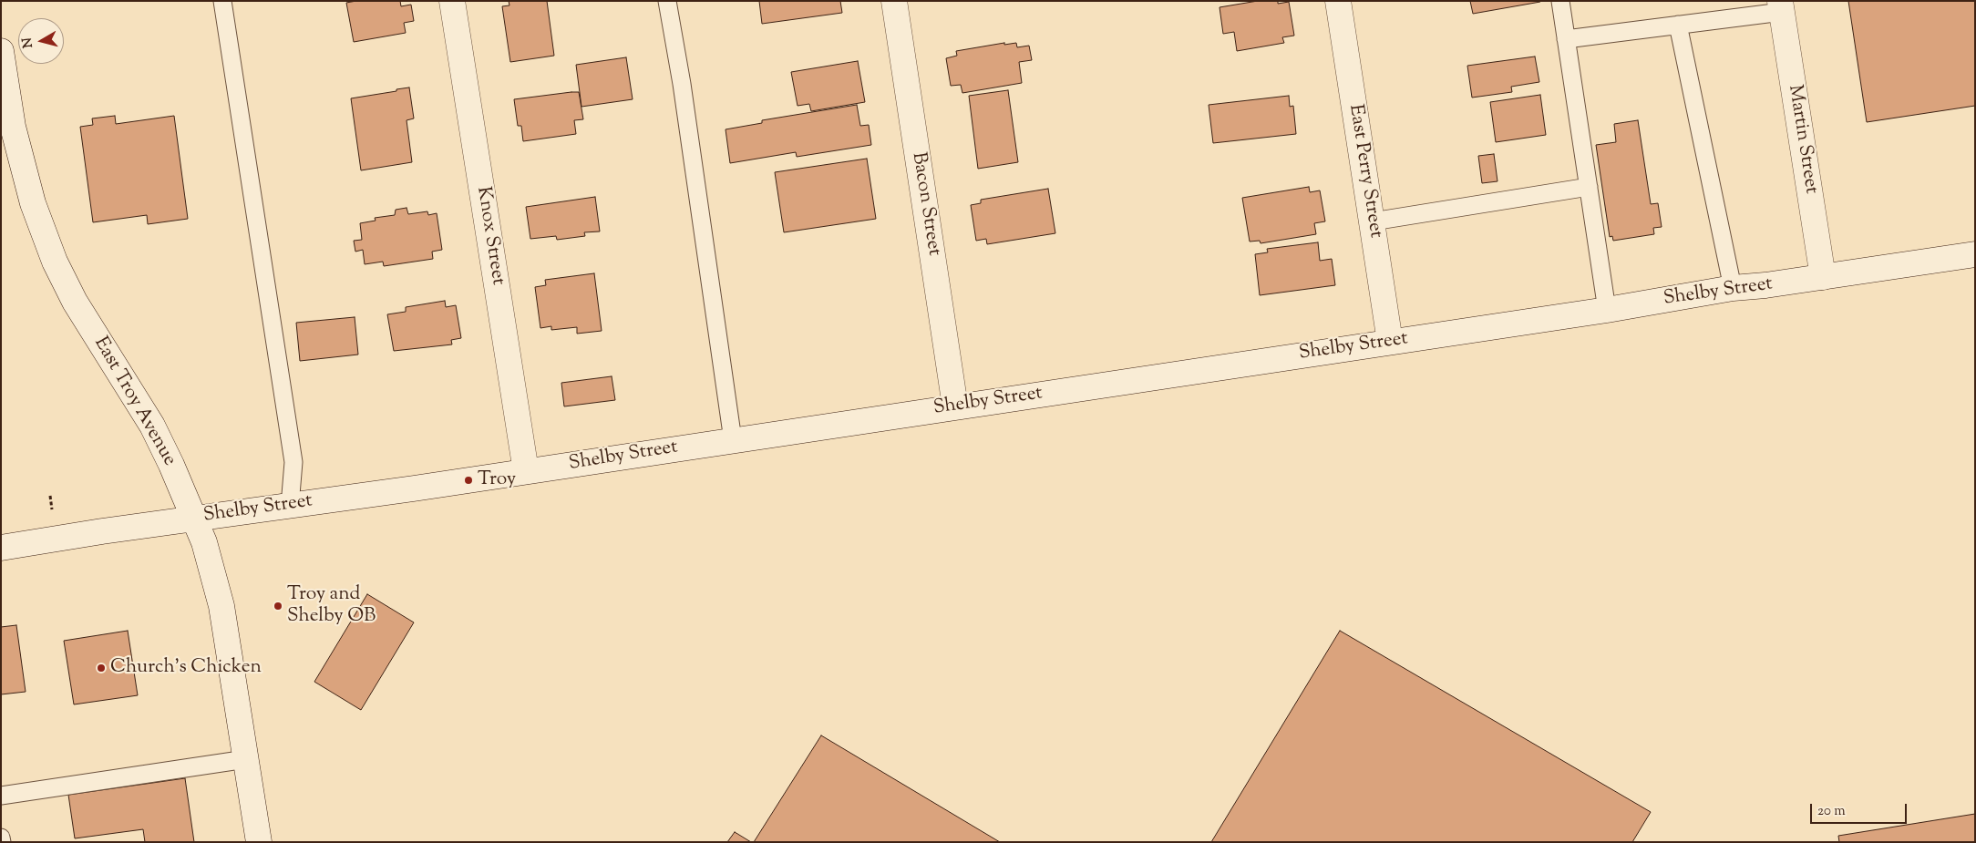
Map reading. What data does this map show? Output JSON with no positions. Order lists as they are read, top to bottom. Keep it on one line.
{"streets":{"main road":["Martin Street","East Perry Street","Bacon Street","Knox Street","Shelby Street","East Troy Avenue"]},"crossings":[["Martin Street","Shelby Street"],["East Perry Street","Shelby Street"],["Bacon Street","Shelby Street"],["Knox Street","Shelby Street"],["Shelby Street","East Troy Avenue"]],"places":["Troy","Troy and Shelby OB","Church's Chicken"],"scale_bar":"20 m","north":"left"}
